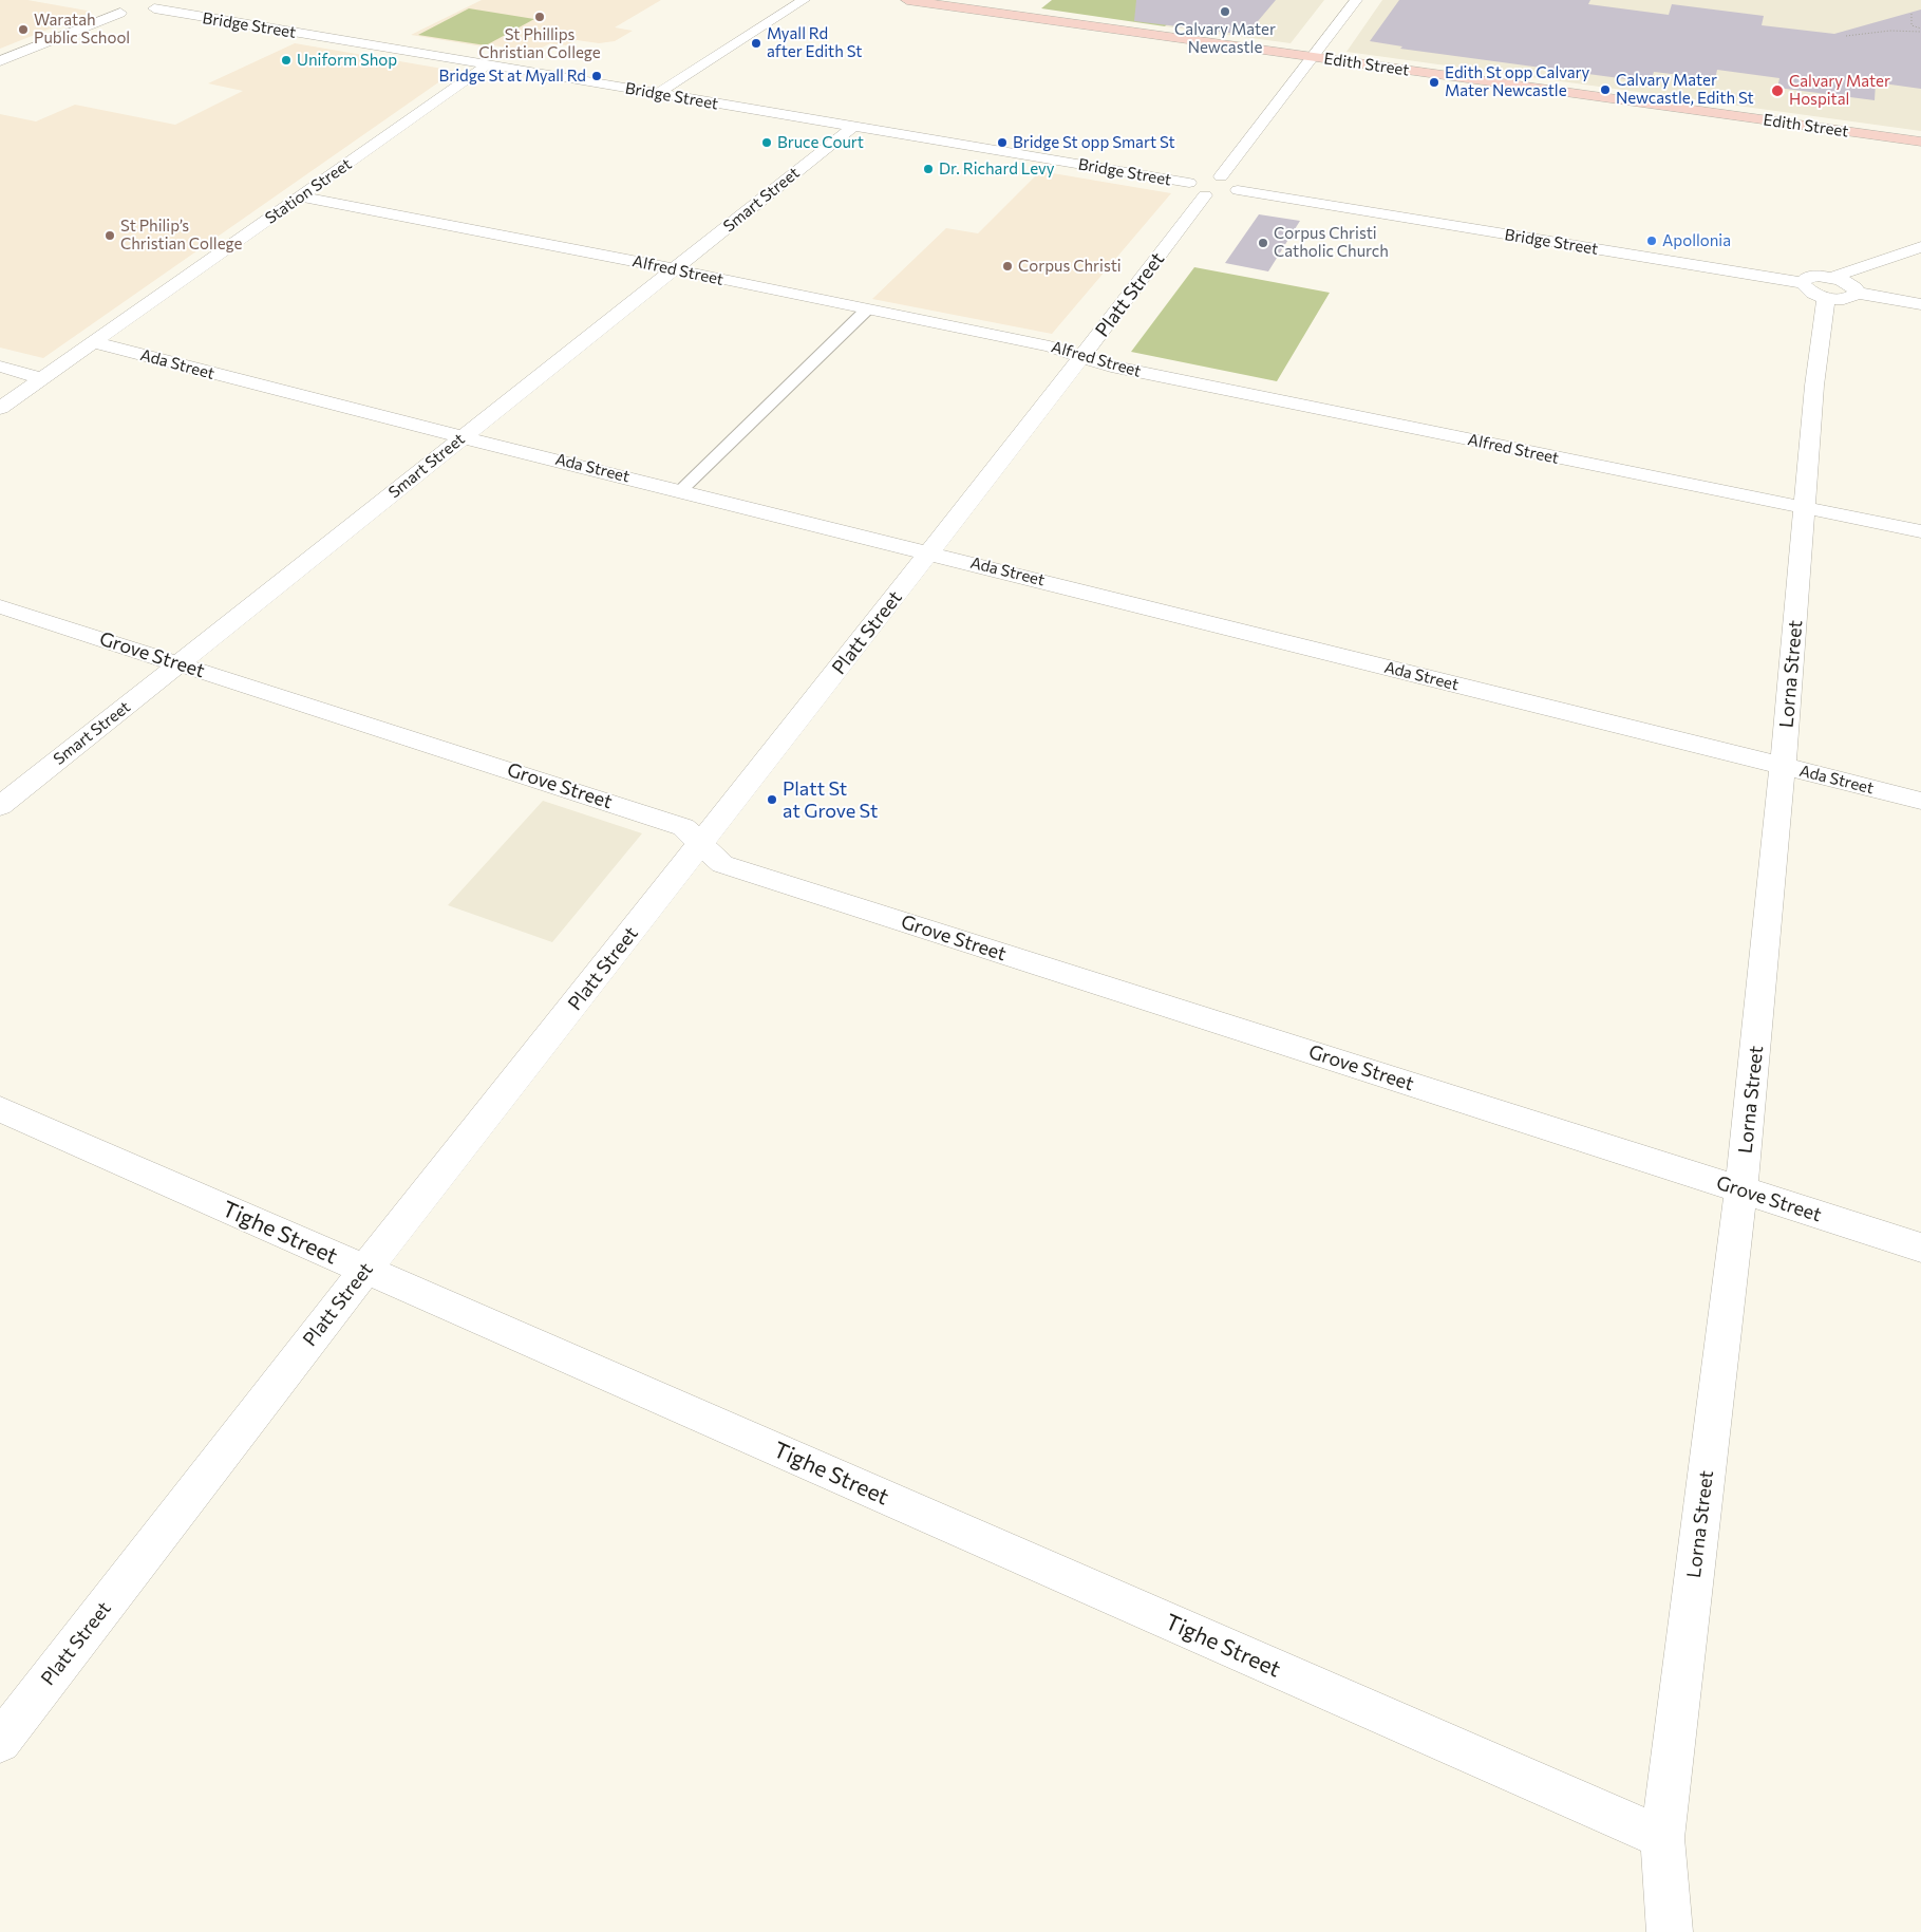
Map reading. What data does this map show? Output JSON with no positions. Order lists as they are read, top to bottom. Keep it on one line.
{"streets":{"main road":["Edith Street"],"street":["Bridge Street","Station Street","Smart Street","Alfred Street","Platt Street","Ada Street","Grove Street","Lorna Street","Tighe Street"]},"crossings":[["Bridge Street","Station Street"],["Bridge Street","Smart Street"],["Bridge Street","Platt Street"],["Bridge Street","Lorna Street"],["Station Street","Alfred Street"],["Station Street","Ada Street"],["Smart Street","Alfred Street"],["Smart Street","Ada Street"],["Smart Street","Grove Street"],["Alfred Street","Platt Street"],["Alfred Street","Lorna Street"],["Platt Street","Ada Street"],["Platt Street","Grove Street"],["Platt Street","Tighe Street"],["Ada Street","Lorna Street"],["Grove Street","Lorna Street"],["Lorna Street","Tighe Street"]],"places":["Calvary Mater Newcastle","St Phillips Christian College","Waratah Public School","Myall Rd after Edith St","Uniform Shop","Bridge St at Myall Rd","Edith St opp Calvary Mater Newcastle","Calvary Mater Newcastle, Edith St","Calvary Mater Hospital","Bruce Court","Bridge St opp Smart St","Dr. Richard Levy","St Philip’s Christian College","Apollonia","Corpus Christi Catholic Church","Corpus Christi","Platt St at Grove St"]}
